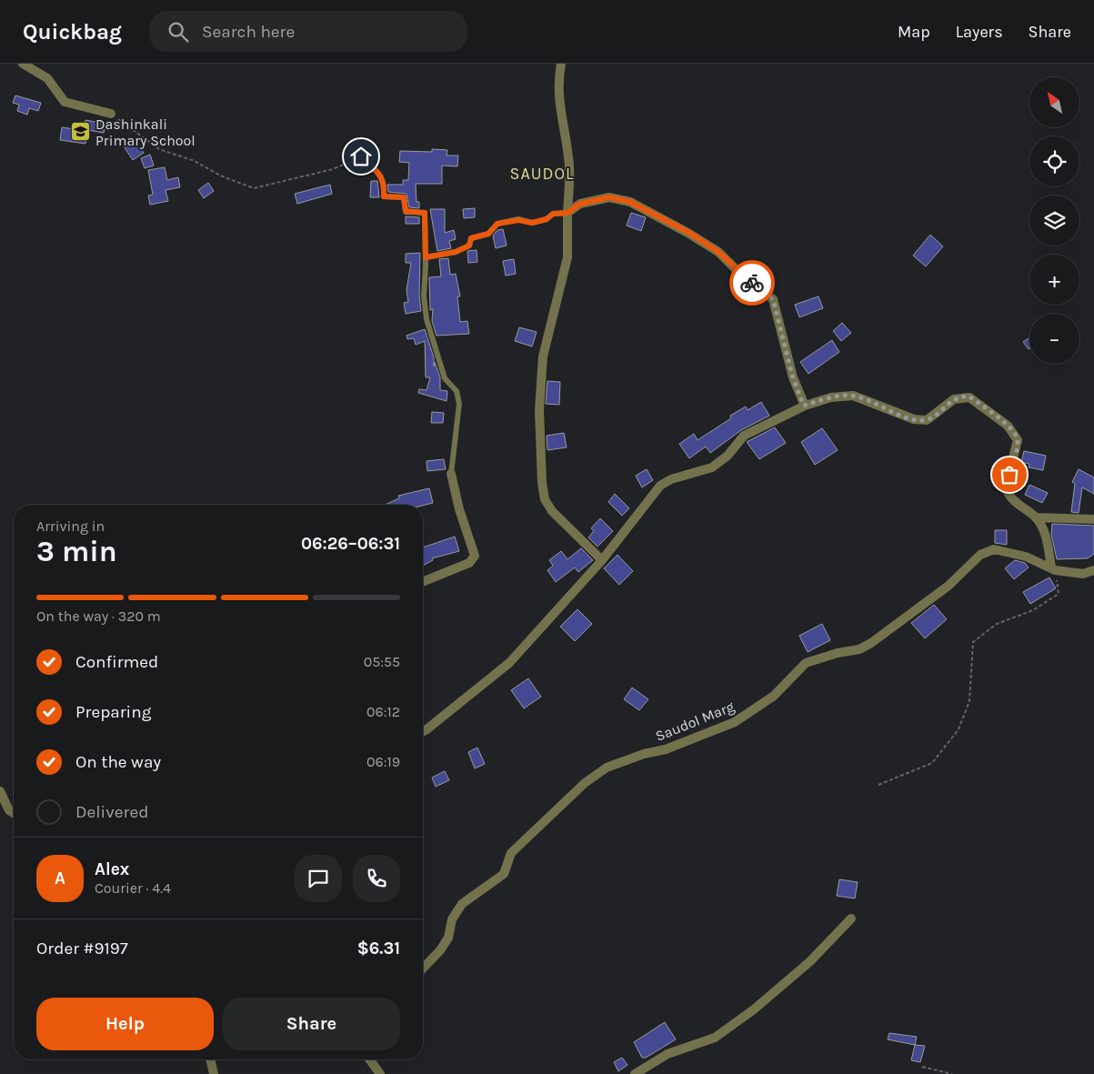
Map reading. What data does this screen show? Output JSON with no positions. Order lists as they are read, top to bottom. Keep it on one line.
{"streets":{"street":["Saudol Marg"]},"districts":["SAUDOL"],"places":{"school or university":["Dashinkali Primary School"]},"north":"top left","page":{"header":"Quickbag","search":"Search here","nav":["Map","Layers","Share"],"map_buttons":["+","−"],"heading":["3 min","Arriving in","06:26–06:31"],"panel":["Alex","Courier · 4.4","Order #9197","$6.31"],"bar":"On the way · 320 m","list":[["Confirmed","05:55"],["Preparing","06:12"],["On the way","06:19"],"Delivered"],"round":"A","buttons":["Help","Share"]}}
